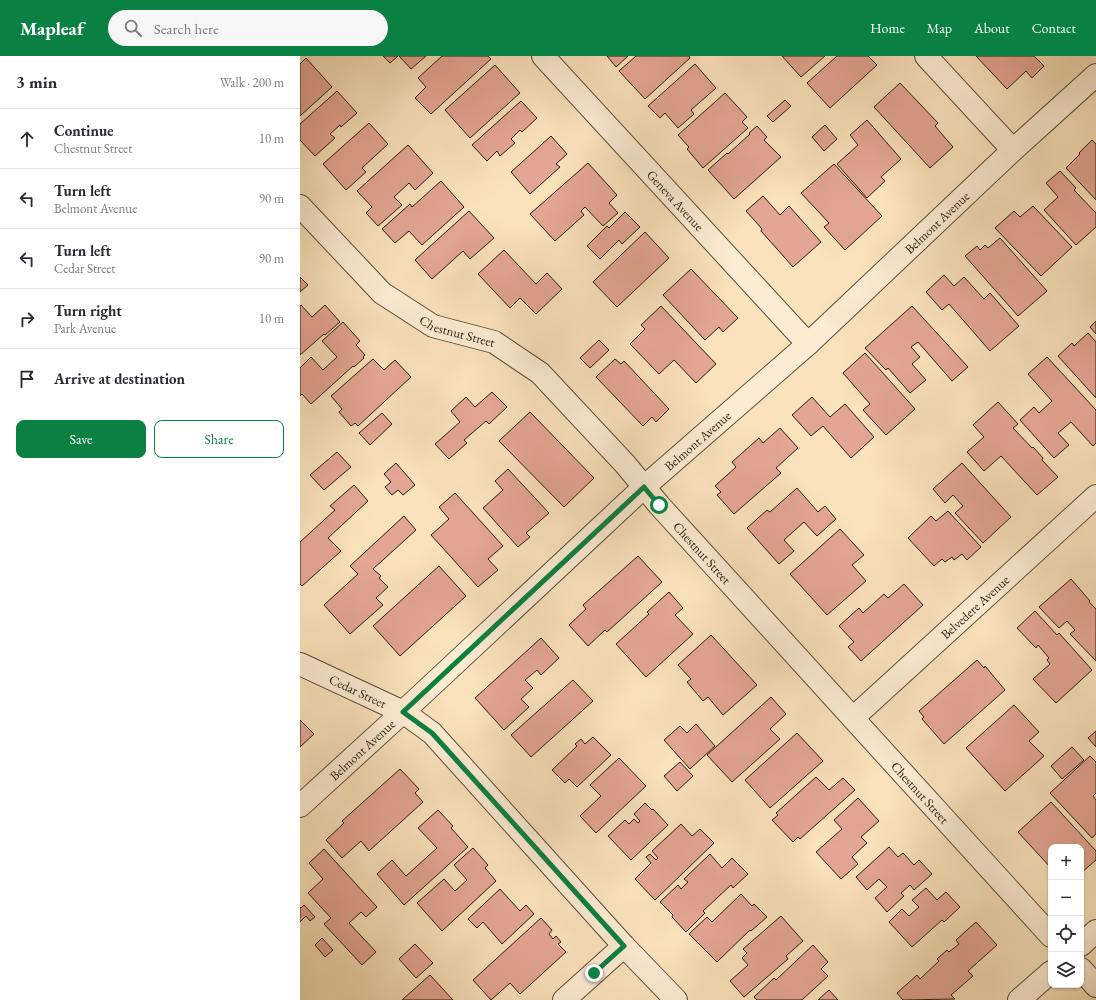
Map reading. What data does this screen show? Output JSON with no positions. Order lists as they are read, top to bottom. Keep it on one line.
{"streets":{"street":["Geneva Avenue","Belmont Avenue","Chestnut Street","Belvedere Avenue","Cedar Street"]},"crossings":[["Geneva Avenue","Belmont Avenue"],["Belmont Avenue","Chestnut Street"],["Belmont Avenue","Cedar Street"],["Chestnut Street","Belvedere Avenue"]],"page":{"header":"Mapleaf","search":"Search here","nav":["Home","Map","About","Contact"],"heading":["3 min","Walk · 200 m"],"list":[["Continue","Chestnut Street","10 m"],["Turn left","Belmont Avenue","90 m"],["Turn left","Cedar Street","90 m"],["Turn right","Park Avenue","10 m"],"Arrive at destination"],"buttons":["Save","Share"],"map_buttons":["+","−"]}}
